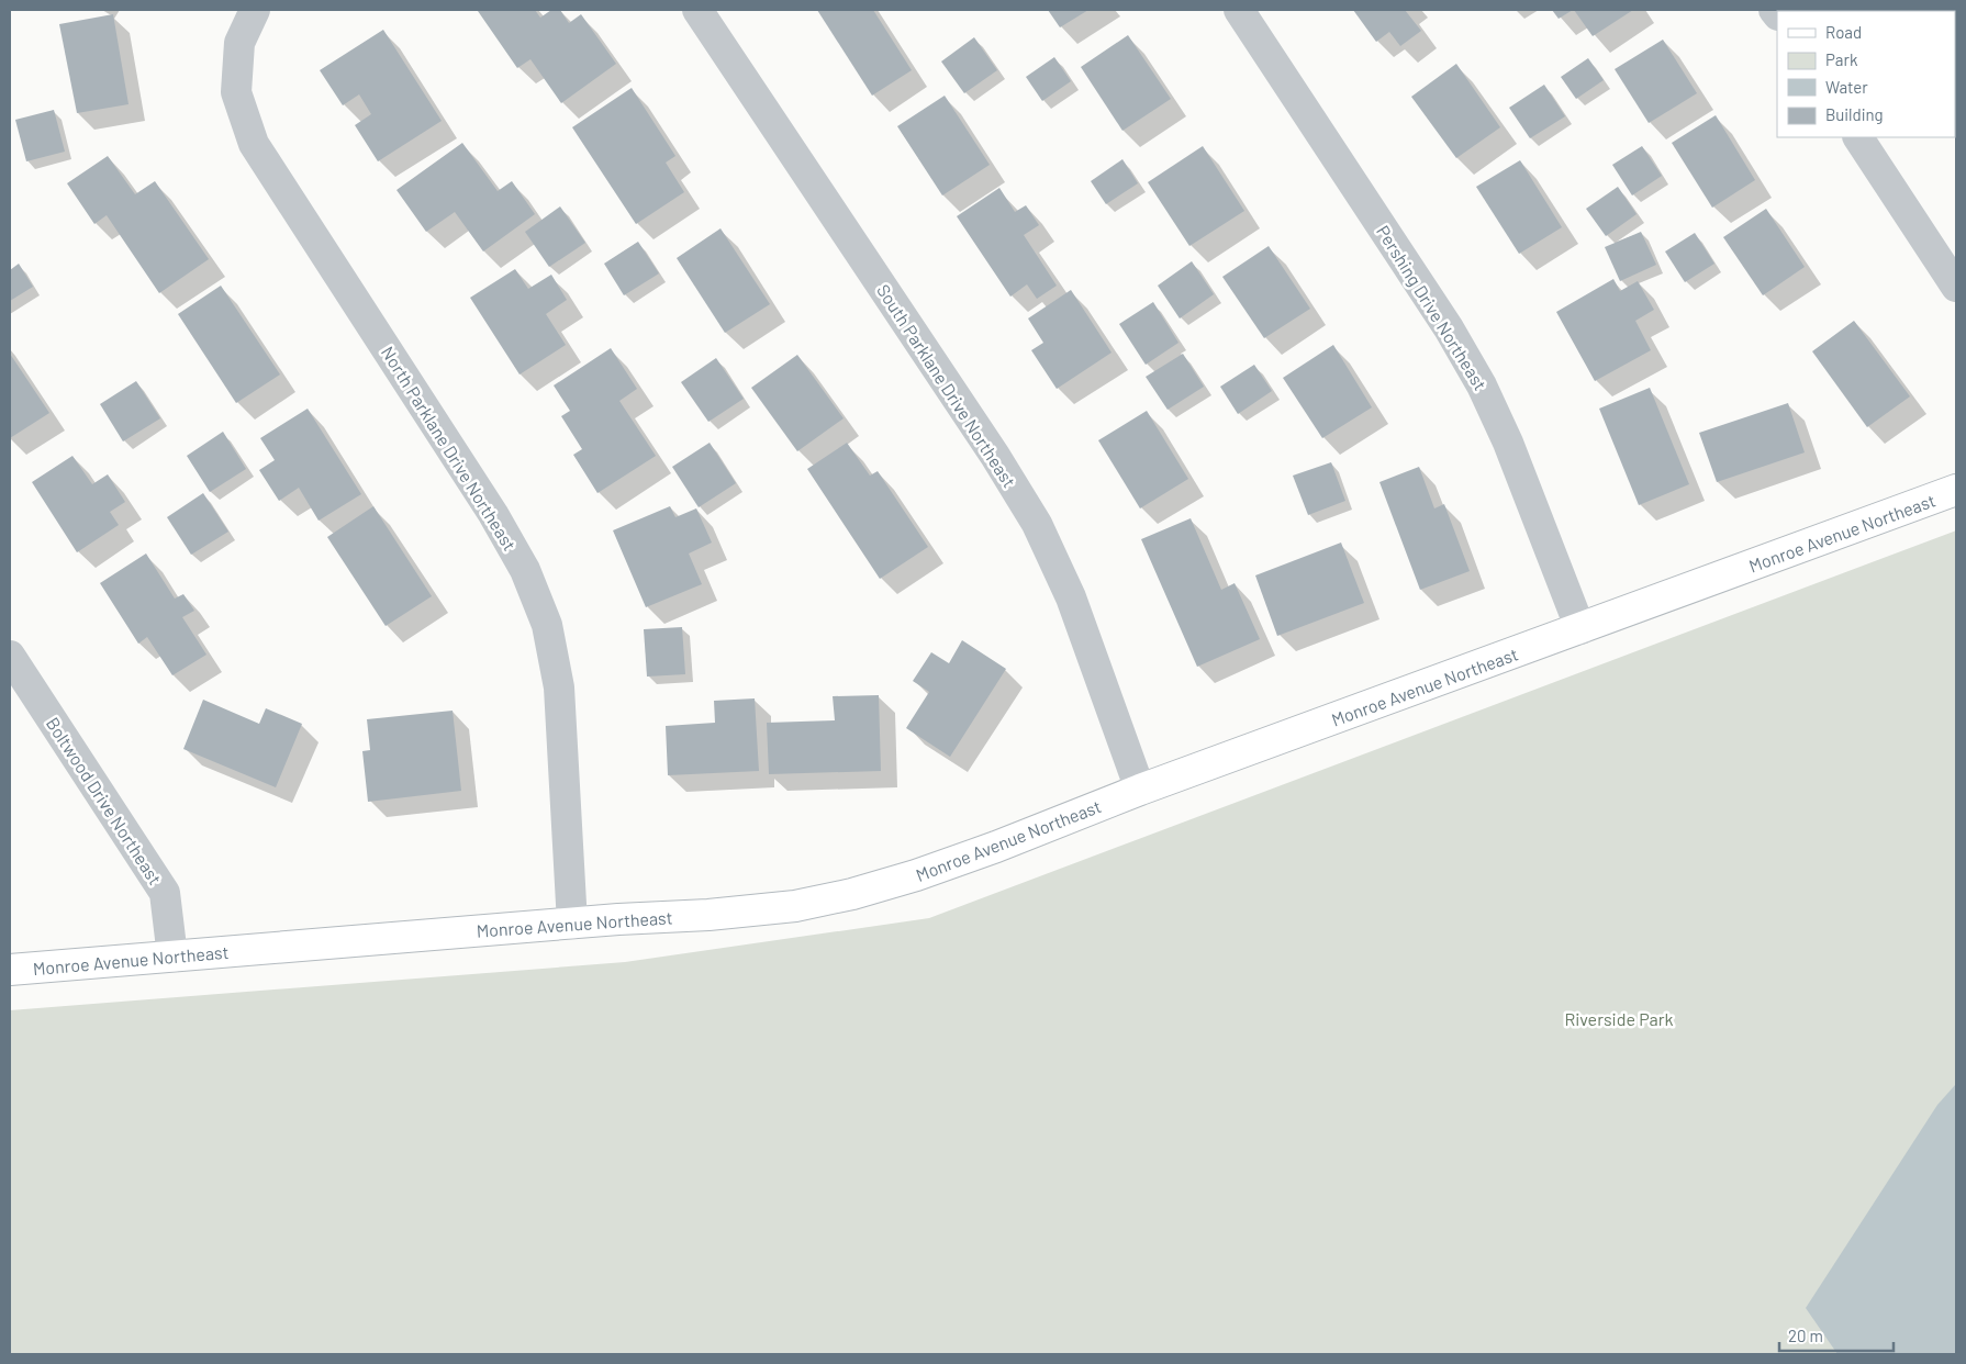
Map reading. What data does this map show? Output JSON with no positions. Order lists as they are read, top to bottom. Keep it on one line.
{"streets":{"main road":["Monroe Avenue Northeast"],"street":["Pershing Drive Northeast","South Parklane Drive Northeast","North Parklane Drive Northeast","Boltwood Drive Northeast"]},"crossings":[["Pershing Drive Northeast","Monroe Avenue Northeast"],["South Parklane Drive Northeast","Monroe Avenue Northeast"],["North Parklane Drive Northeast","Monroe Avenue Northeast"],["Monroe Avenue Northeast","Boltwood Drive Northeast"]],"parks":["Riverside Park"],"legend":["Road","Park","Water","Building"],"scale_bar":"20 m"}
